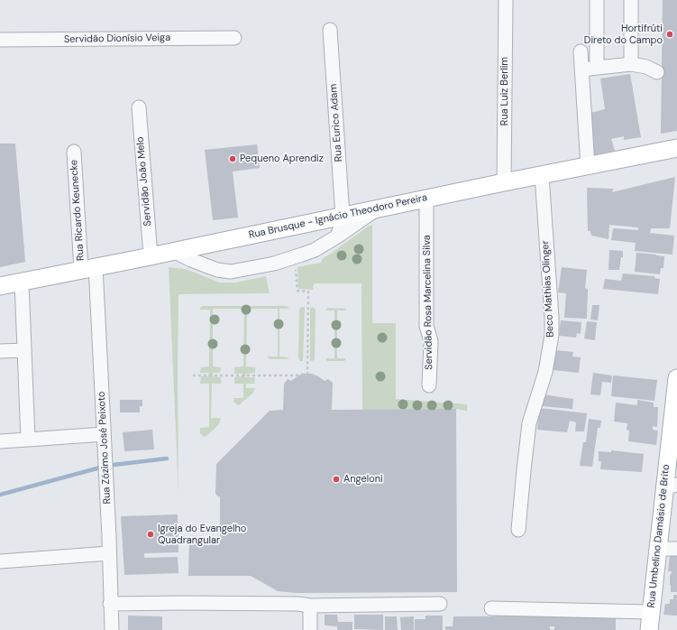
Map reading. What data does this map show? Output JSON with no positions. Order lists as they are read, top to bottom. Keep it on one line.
{"streets":{"main road":["Rua Brusque - Ignácio Theodoro Pereira","Rua Umbelino Damásio de Brito"],"street":["Servidão Dionísio Veiga","Rua Luiz Berlim","Rua Eurico Adam","Servidão João Melo","Rua Ricardo Keunecke","Beco Mathias Olinger","Servidão Rosa Marcelina Silva","Rua Zózimo José Peixoto"]},"crossings":[["Rua Luiz Berlim","Rua Brusque - Ignácio Theodoro Pereira"],["Rua Eurico Adam","Rua Brusque - Ignácio Theodoro Pereira"],["Servidão João Melo","Rua Brusque - Ignácio Theodoro Pereira"],["Rua Ricardo Keunecke","Rua Brusque - Ignácio Theodoro Pereira"],["Rua Ricardo Keunecke","Rua Zózimo José Peixoto"],["Rua Brusque - Ignácio Theodoro Pereira","Beco Mathias Olinger"],["Rua Brusque - Ignácio Theodoro Pereira","Servidão Rosa Marcelina Silva"],["Rua Brusque - Ignácio Theodoro Pereira","Rua Zózimo José Peixoto"]],"places":["Hortifrúti Direto do Campo","Pequeno Aprendiz","Angeloni","Igreja do Evangelho Quadrangular"]}
